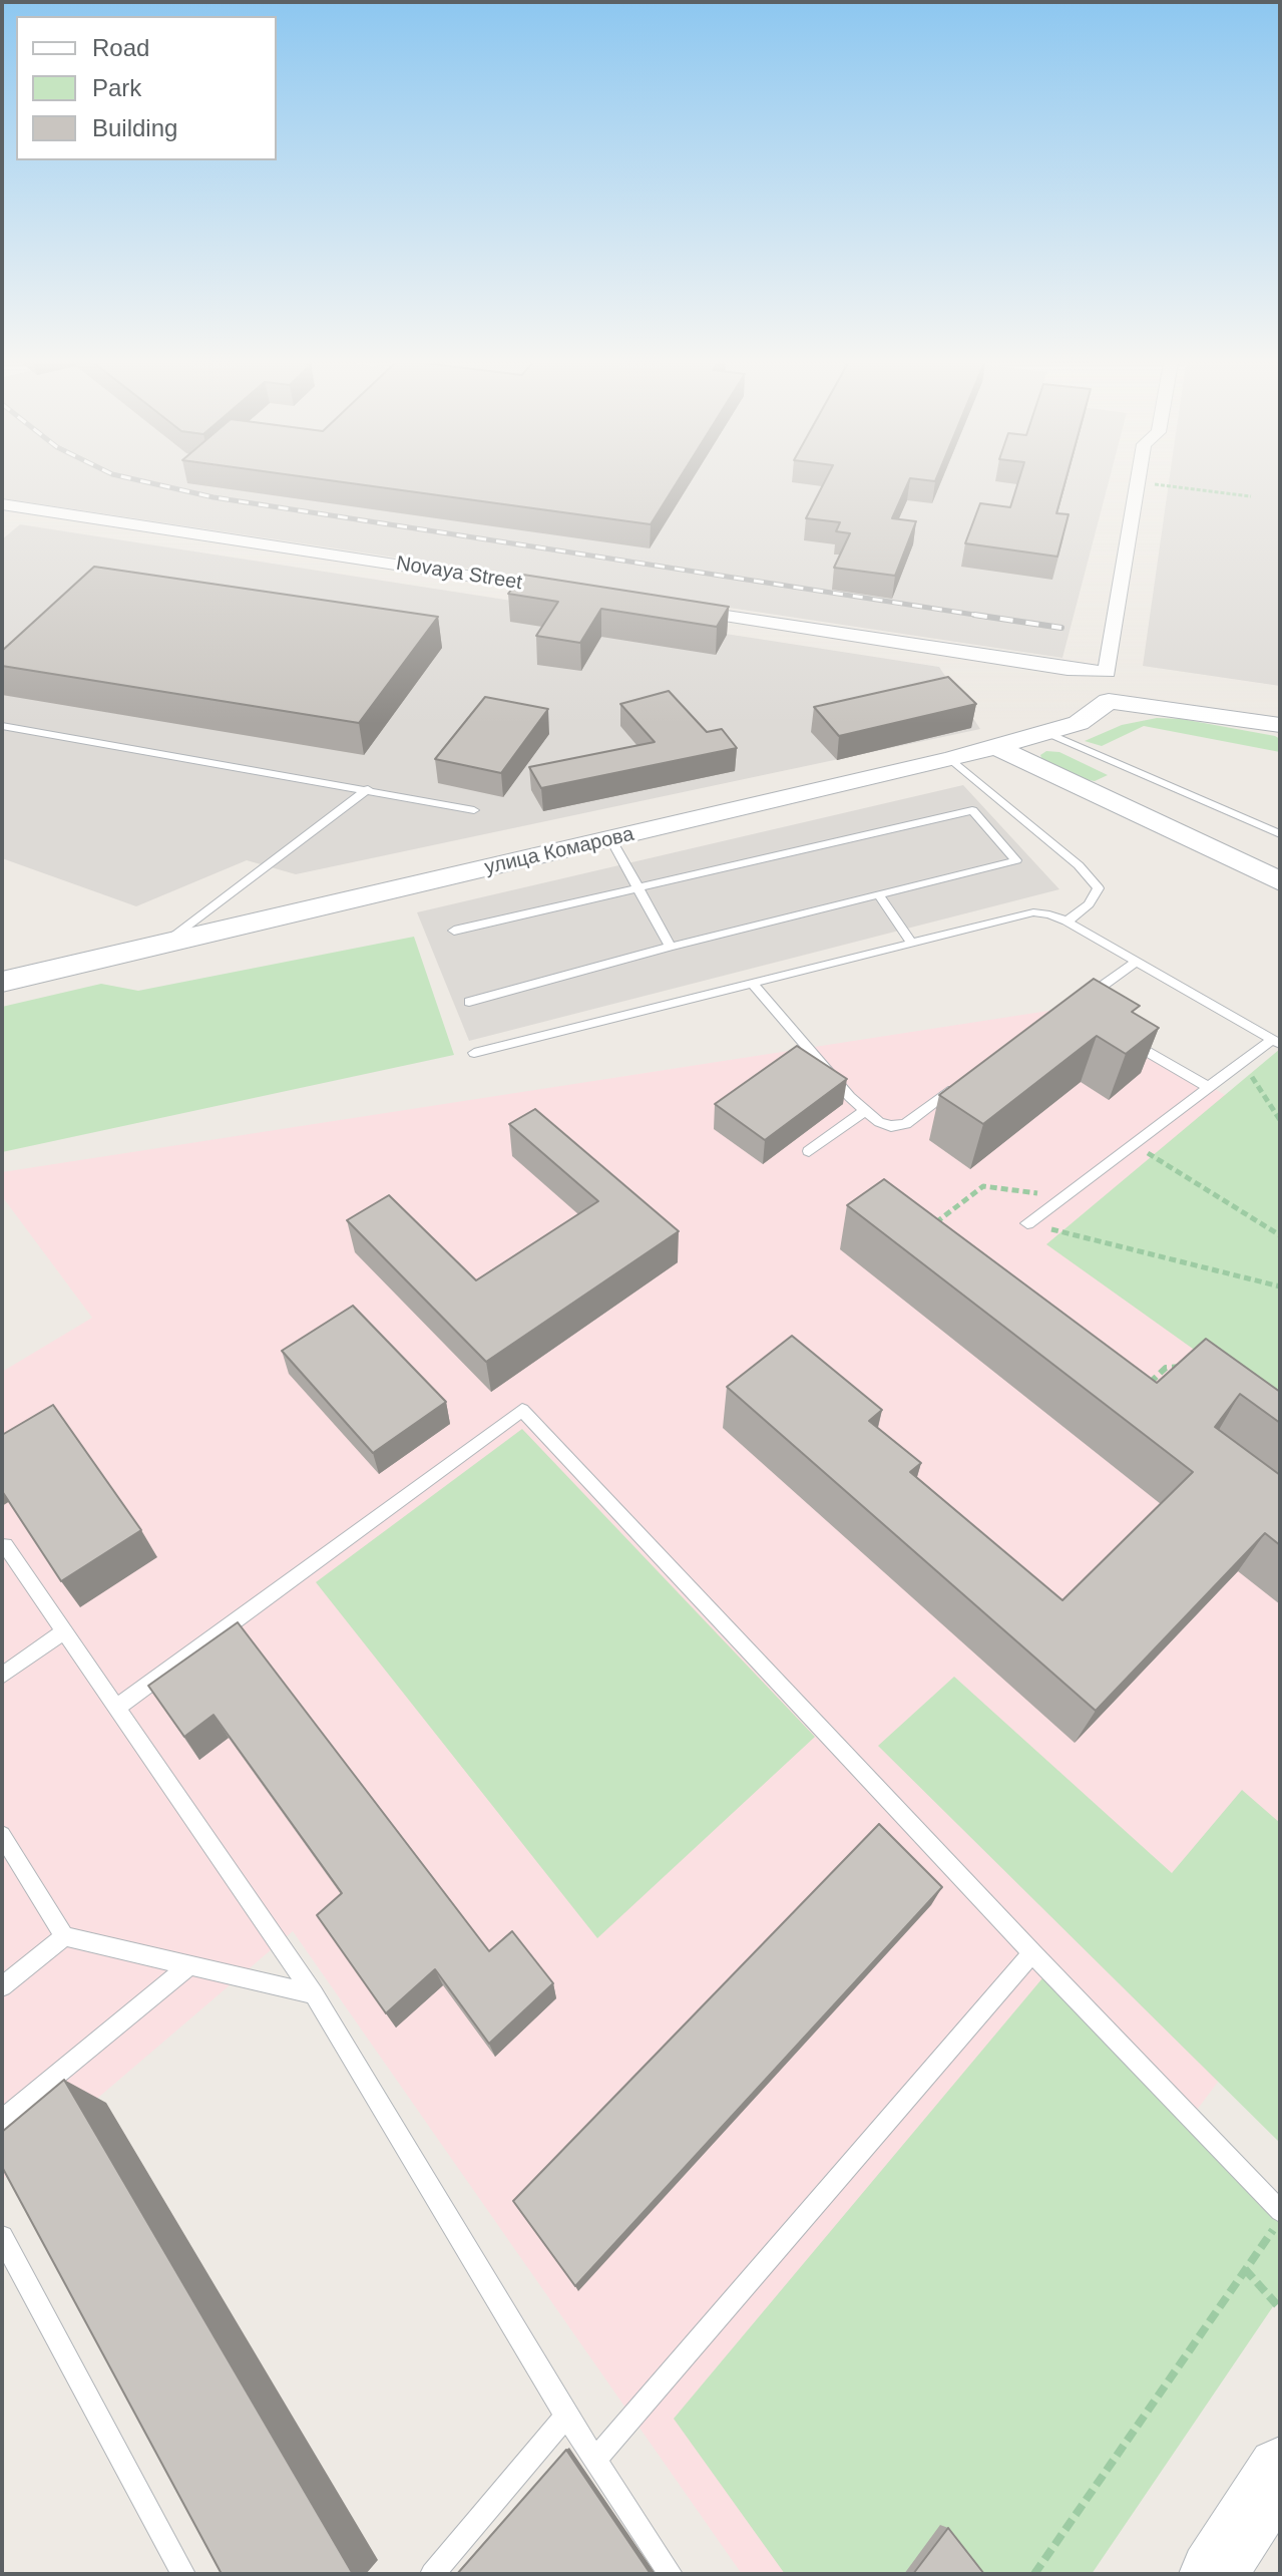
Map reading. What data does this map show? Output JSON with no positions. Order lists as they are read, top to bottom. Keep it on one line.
{"streets":{"street":["Novaya Street","улица Комарова"]},"legend":["Road","Park","Building"]}
